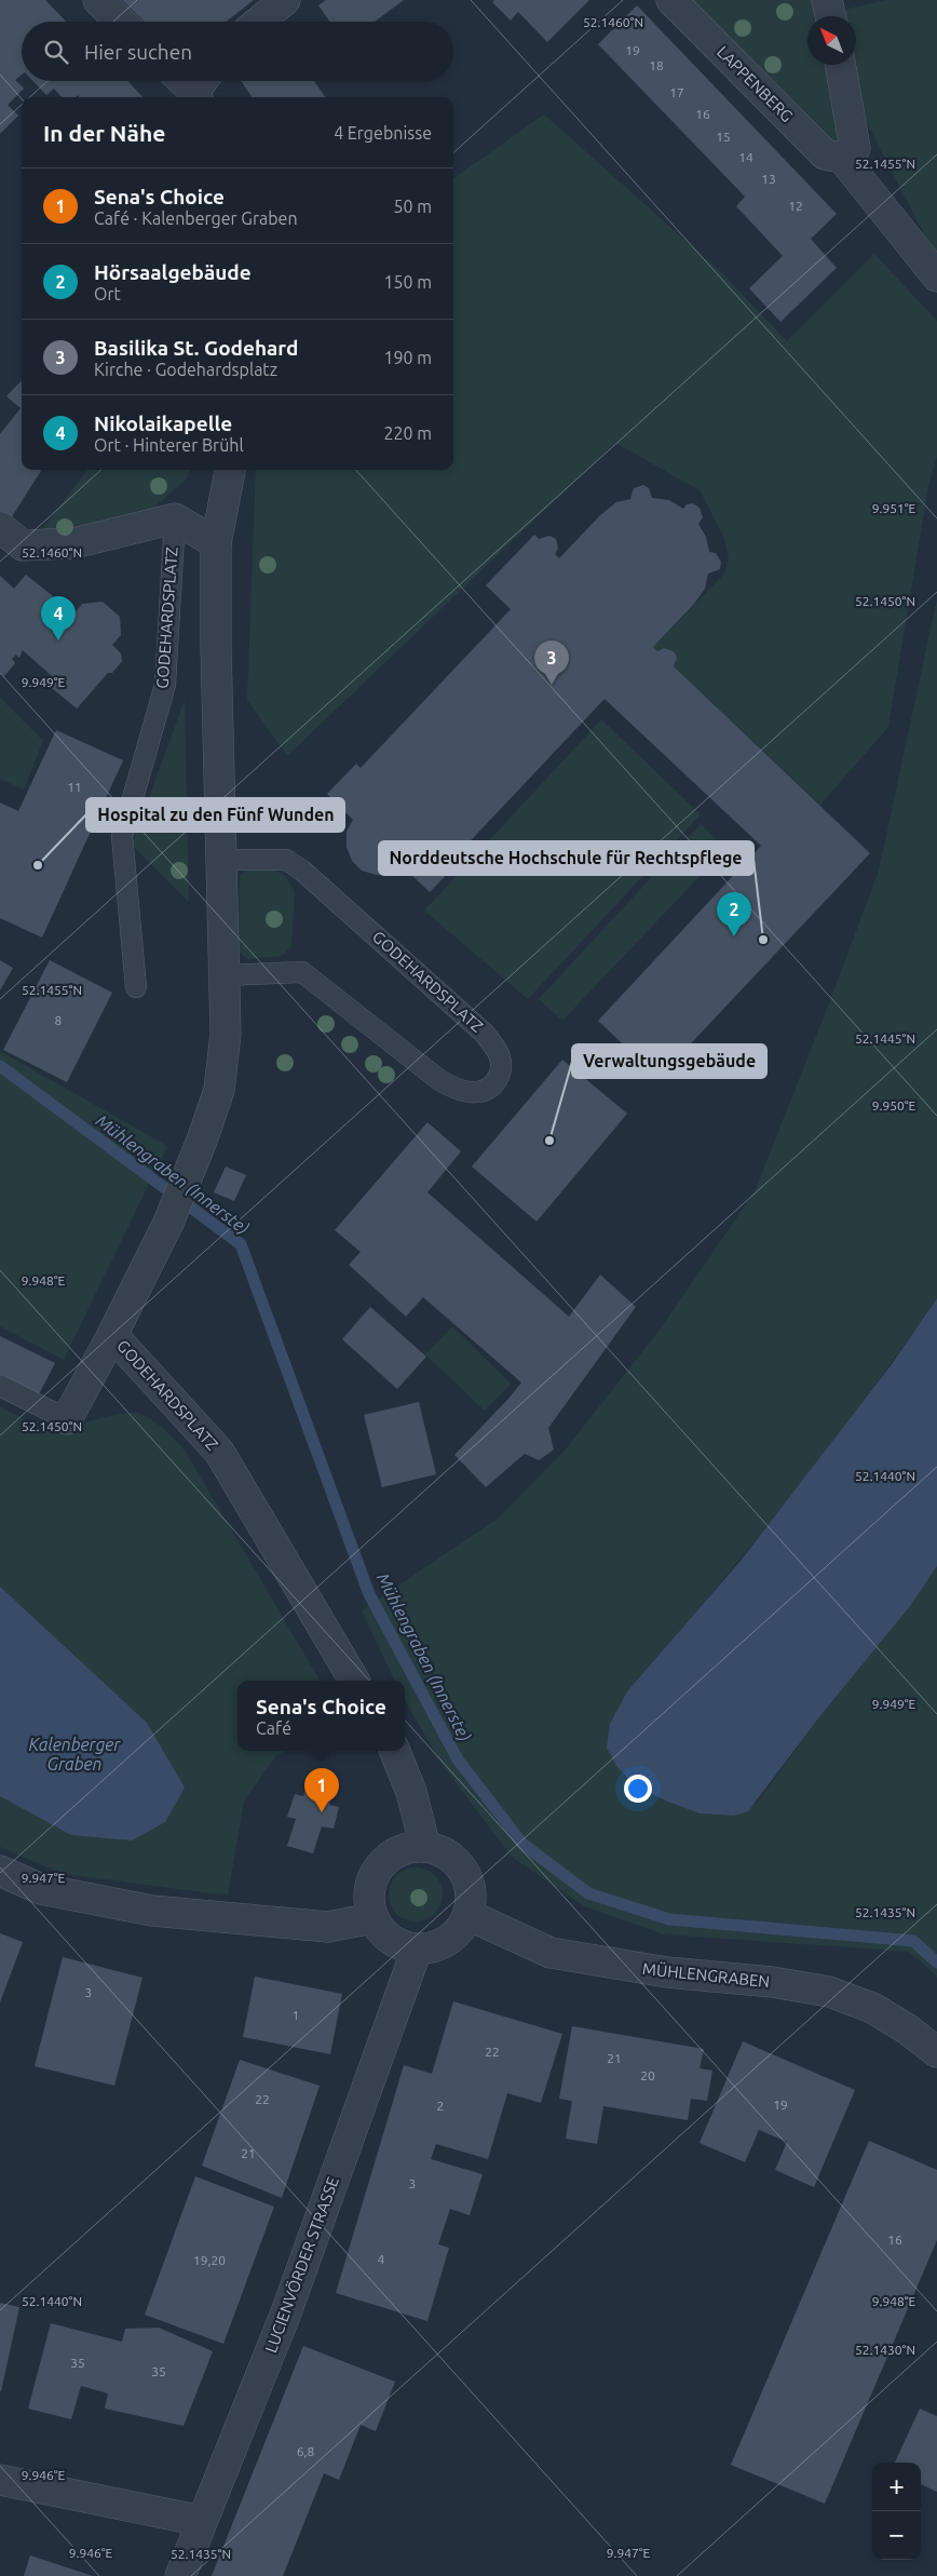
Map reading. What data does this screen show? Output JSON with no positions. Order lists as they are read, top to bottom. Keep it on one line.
{"streets":{"street":["LAPPENBERG","GODEHARDSPLATZ","MÜHLENGRABEN","LUCIENVÖRDER STRASSE"]},"crossings":[["MÜHLENGRABEN","LUCIENVÖRDER STRASSE"]],"water":["Mühlengraben (Innerste)","Kalenberger Graben"],"places":["Hospital zu den Fünf Wunden","Norddeutsche Hochschule für Rechtspflege","Verwaltungsgebäude"],"house_numbers":["19","18","17","16","15","14","13","12","11","8","3","1","22","21","20","22","19","2","21","3","16","4","19,20","35","35","6,8"],"north":"top left","page":{"search":"Hier suchen","heading":["In der Nähe","4 Ergebnisse"],"list":[{"mark":"1","name":"Sena's Choice","note":"Café · Kalenberger Graben","value":"50 m"},{"mark":"2","name":"Hörsaalgebäude","note":"Ort","value":"150 m"},{"mark":"3","name":"Basilika St. Godehard","note":"Kirche · Godehardsplatz","value":"190 m"},{"mark":"4","name":"Nikolaikapelle","note":"Ort · Hinterer Brühl","value":"220 m"}],"pins":["4","3","2","1"],"popup":["Sena's Choice","Café"],"map_buttons":["+","−"]},"coordinates":["52.1460°N","52.1455°N","9.951°E","52.1450°N","9.949°E","52.1445°N","9.950°E","9.948°E","52.1440°N","9.947°E","52.1435°N","52.1430°N","9.946°E"]}
